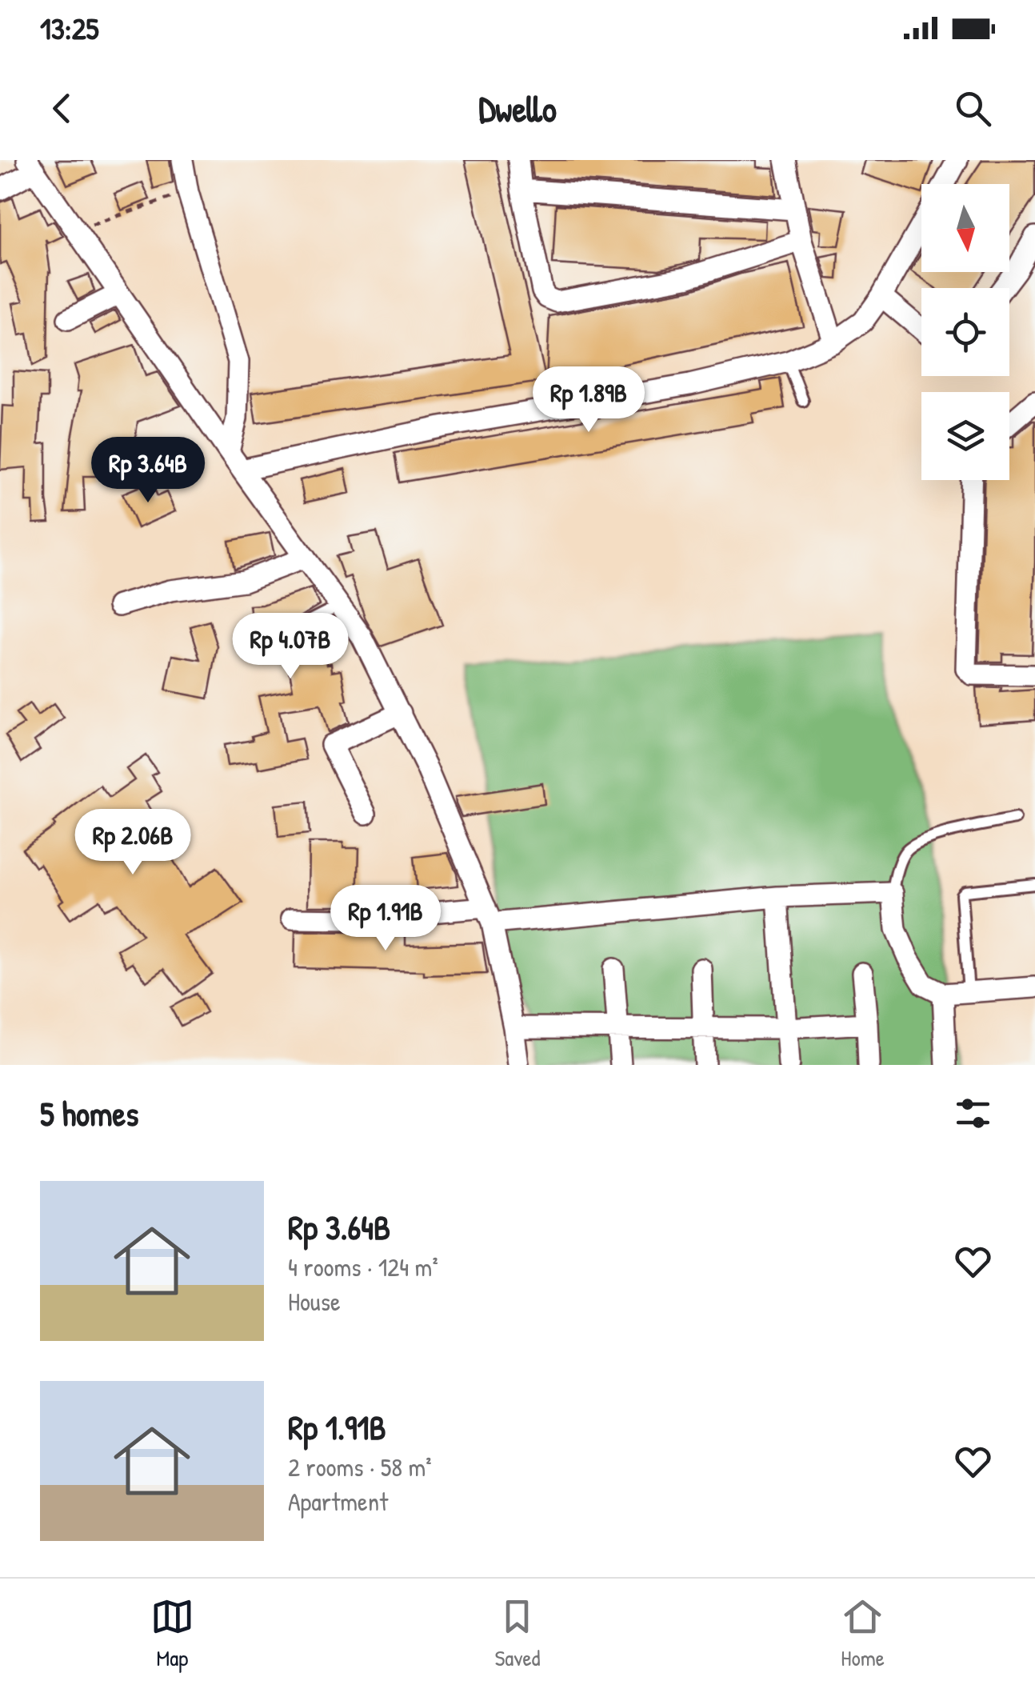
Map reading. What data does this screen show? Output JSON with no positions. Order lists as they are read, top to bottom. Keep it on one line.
{"north":"bottom","page":{"status":"13:25","header":"Dwello","price":["Rp 1.89B","Rp 3.64B","Rp 4.07B","Rp 2.06B","Rp 1.91B"],"heading":"5 homes","list":[{"name":"Rp 3.64B","note":"4 rooms · 124 m² · House"},{"name":"Rp 1.91B","note":"2 rooms · 58 m² · Apartment"}],"tabs":["Map","Saved","Home"]}}
